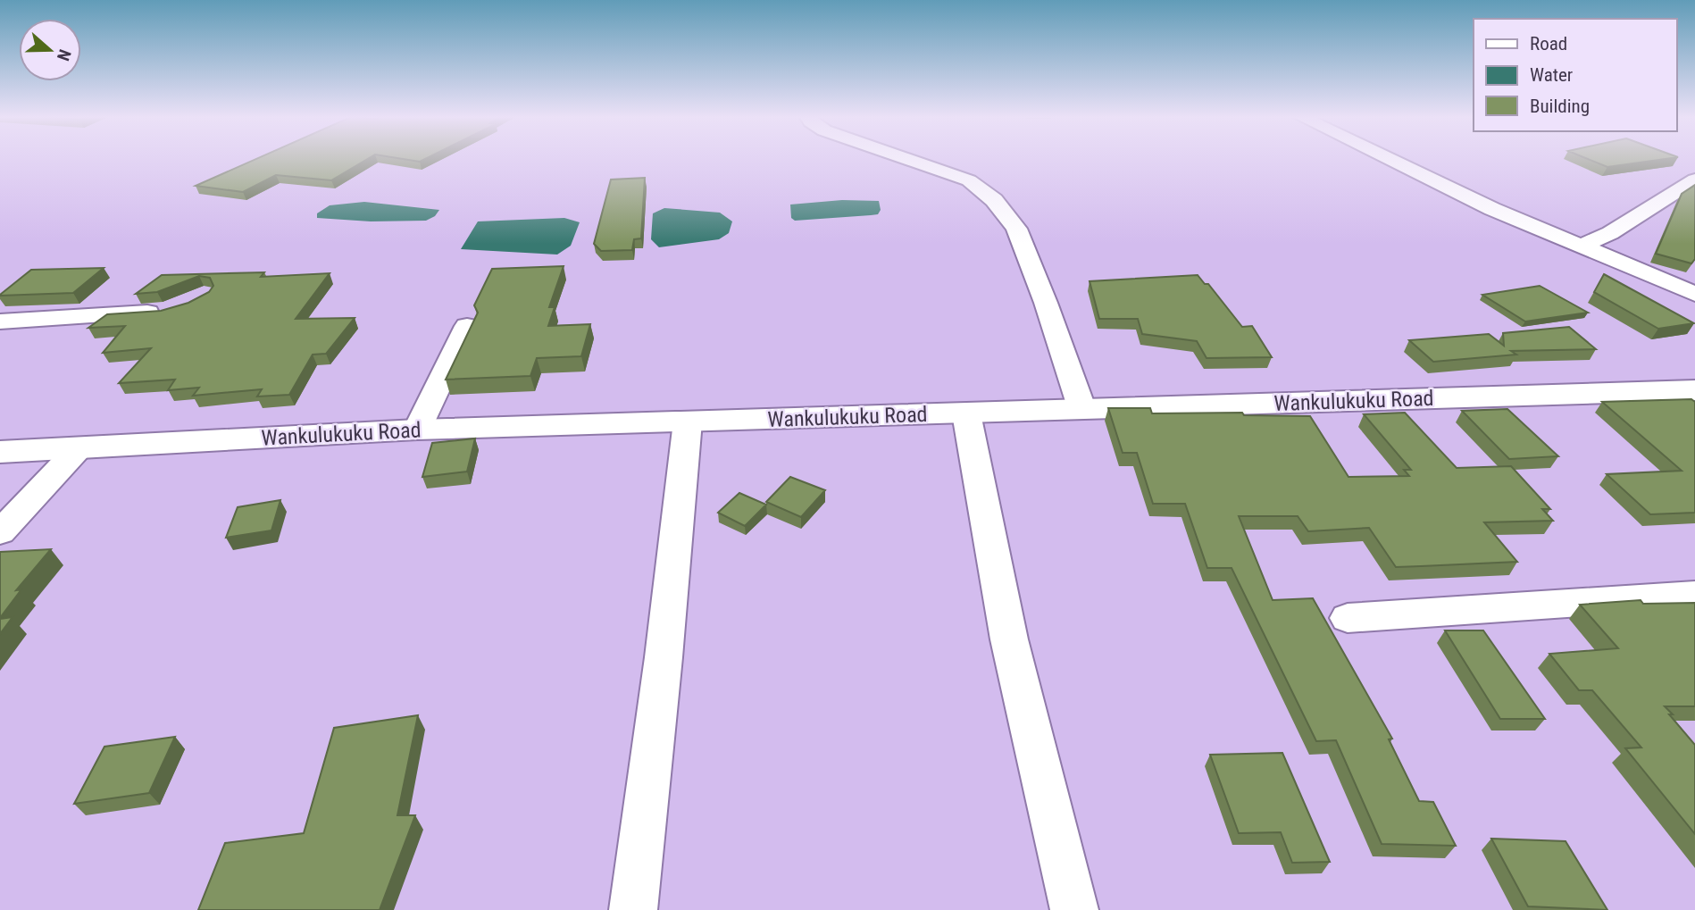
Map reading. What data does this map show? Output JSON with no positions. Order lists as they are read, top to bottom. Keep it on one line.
{"streets":{"main road":["Wankulukuku Road"]},"legend":["Road","Water","Building"],"north":"right"}
